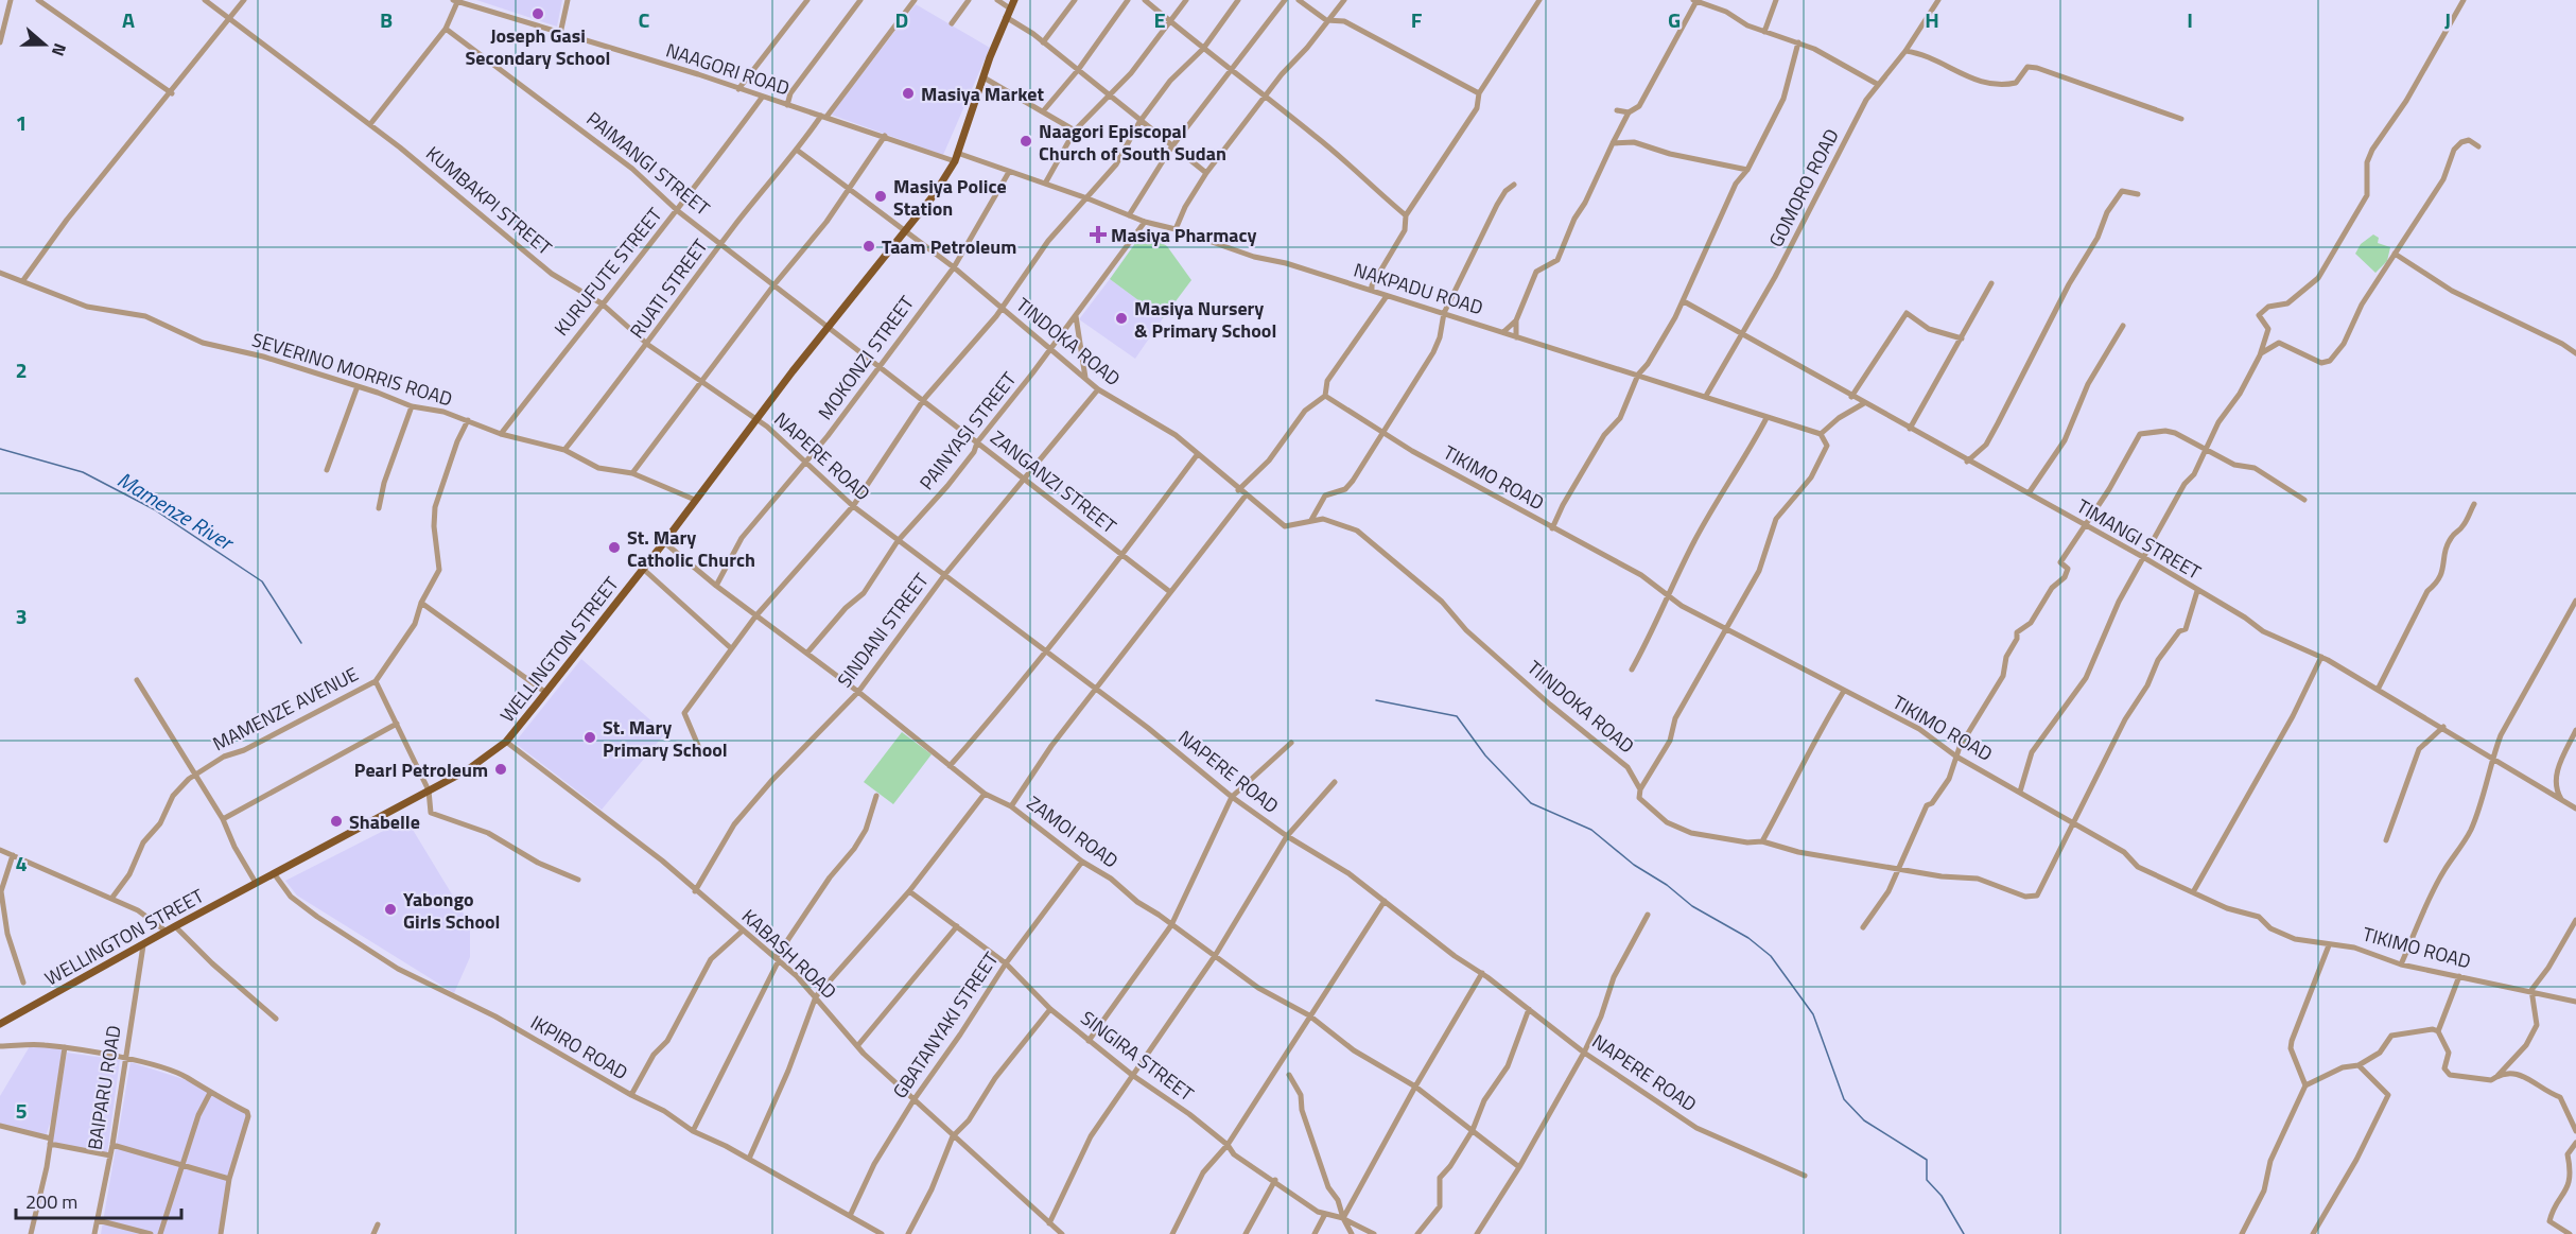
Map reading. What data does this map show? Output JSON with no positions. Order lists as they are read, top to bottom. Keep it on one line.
{"streets":{"main road":["WELLINGTON STREET"],"street":["NAAGORI ROAD","PAIMANGI STREET","GOMORO ROAD","KUMBAKPI STREET","KURUFUTE STREET","RUATI STREET","NAKPADU ROAD","TINDOKA ROAD","MOKONZI STREET","SEVERINO MORRIS ROAD","PAINYASI STREET","NAPERE ROAD","TIKIMO ROAD","ZANGANZI STREET","TIMANGI STREET","SINDANI STREET","TIINDOKA ROAD","MAMENZE AVENUE","ZAMOI ROAD","KABASH ROAD","GBATANYAKI STREET","IKPIRO ROAD","SINGIRA STREET","BAIPARU ROAD"]},"crossings":[["NAAGORI ROAD","KURUFUTE STREET"],["NAAGORI ROAD","RUATI STREET"],["NAAGORI ROAD","NAKPADU ROAD"],["NAAGORI ROAD","WELLINGTON STREET"],["PAIMANGI STREET","KURUFUTE STREET"],["PAIMANGI STREET","RUATI STREET"],["PAIMANGI STREET","ZANGANZI STREET"],["PAIMANGI STREET","WELLINGTON STREET"],["GOMORO ROAD","NAKPADU ROAD"],["GOMORO ROAD","TIMANGI STREET"],["KUMBAKPI STREET","KURUFUTE STREET"],["KUMBAKPI STREET","RUATI STREET"],["KUMBAKPI STREET","NAPERE ROAD"],["KUMBAKPI STREET","WELLINGTON STREET"],["KURUFUTE STREET","SEVERINO MORRIS ROAD"],["RUATI STREET","TINDOKA ROAD"],["RUATI STREET","SEVERINO MORRIS ROAD"],["NAKPADU ROAD","MOKONZI STREET"],["NAKPADU ROAD","PAINYASI STREET"],["NAKPADU ROAD","WELLINGTON STREET"],["TINDOKA ROAD","MOKONZI STREET"],["TINDOKA ROAD","PAINYASI STREET"],["TINDOKA ROAD","SINDANI STREET"],["TINDOKA ROAD","WELLINGTON STREET"],["TINDOKA ROAD","TIINDOKA ROAD"],["MOKONZI STREET","NAPERE ROAD"],["MOKONZI STREET","ZANGANZI STREET"],["MOKONZI STREET","ZAMOI ROAD"],["SEVERINO MORRIS ROAD","WELLINGTON STREET"],["SEVERINO MORRIS ROAD","MAMENZE AVENUE"],["PAINYASI STREET","NAPERE ROAD"],["PAINYASI STREET","ZANGANZI STREET"],["PAINYASI STREET","ZAMOI ROAD"],["NAPERE ROAD","SINDANI STREET"],["NAPERE ROAD","WELLINGTON STREET"],["TIKIMO ROAD","TIINDOKA ROAD"],["ZANGANZI STREET","SINDANI STREET"],["ZANGANZI STREET","WELLINGTON STREET"],["SINDANI STREET","ZAMOI ROAD"],["SINDANI STREET","KABASH ROAD"],["WELLINGTON STREET","ZAMOI ROAD"],["WELLINGTON STREET","KABASH ROAD"],["WELLINGTON STREET","IKPIRO ROAD"],["WELLINGTON STREET","BAIPARU ROAD"],["ZAMOI ROAD","GBATANYAKI STREET"],["KABASH ROAD","GBATANYAKI STREET"],["GBATANYAKI STREET","IKPIRO ROAD"],["GBATANYAKI STREET","SINGIRA STREET"]],"water":["Mamenze River"],"places":{"other":["Joseph Gasi Secondary School","Masiya Market","Naagori Episcopal Church of South Sudan","Masiya Police Station","Taam Petroleum","Masiya Nursery & Primary School","St. Mary Catholic Church","St. Mary Primary School","Pearl Petroleum","Shabelle","Yabongo Girls School"],"health":["Masiya Pharmacy"]},"scale_bar":"200 m","north":"right","grid":{"columns":["A","B","C","D","E","F","G","H","I","J"],"rows":["1","2","3","4","5"]}}
